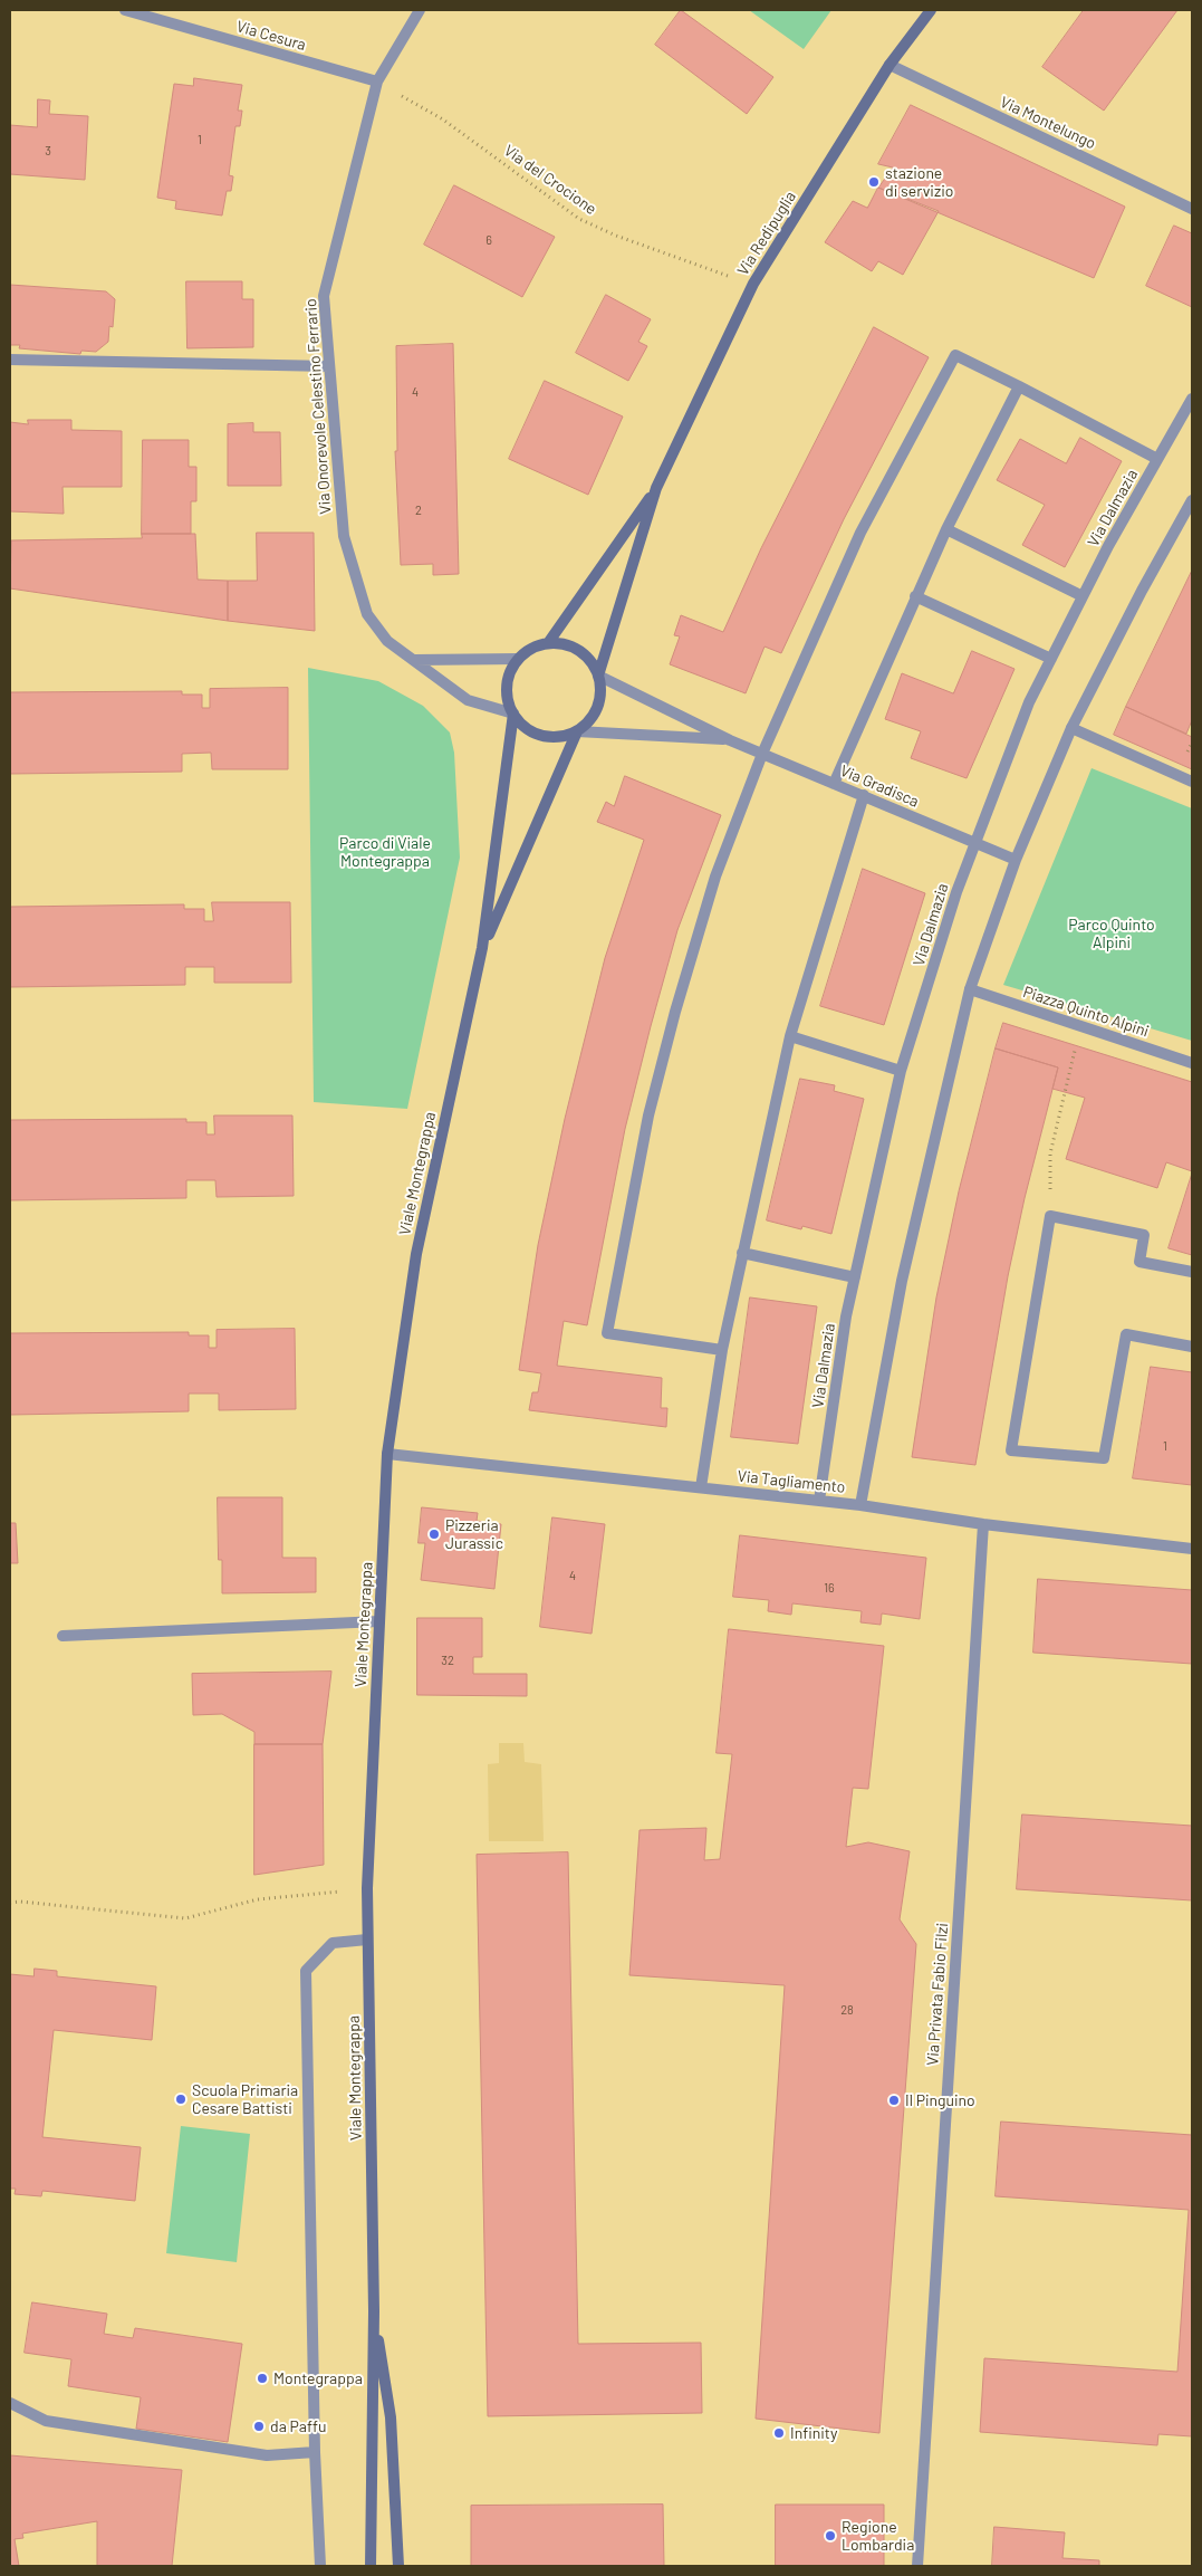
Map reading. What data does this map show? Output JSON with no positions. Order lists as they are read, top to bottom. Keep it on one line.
{"streets":{"main road":["Via Redipuglia","Viale Montegrappa"],"street":["Via Cesura","Via Montelungo","Via Onorevole Celestino Ferrario","Via Dalmazia","Via Gradisca","Piazza Quinto Alpini","Via Tagliamento","Via Privata Fabio Filzi"],"path":["Via del Crocione"]},"crossings":[["Via Cesura","Via del Crocione"],["Via Cesura","Via Onorevole Celestino Ferrario"],["Via Montelungo","Via Redipuglia"],["Via del Crocione","Via Redipuglia"],["Via del Crocione","Via Onorevole Celestino Ferrario"],["Via Redipuglia","Via Onorevole Celestino Ferrario"],["Via Redipuglia","Via Gradisca"],["Via Redipuglia","Viale Montegrappa"],["Via Onorevole Celestino Ferrario","Via Gradisca"],["Via Onorevole Celestino Ferrario","Viale Montegrappa"],["Via Dalmazia","Via Gradisca"],["Via Dalmazia","Via Tagliamento"],["Via Gradisca","Viale Montegrappa"],["Viale Montegrappa","Via Tagliamento"],["Via Tagliamento","Via Privata Fabio Filzi"]],"parks":["Parco di Viale Montegrappa","Parco Quinto Alpini"],"places":["stazione di servizio","Pizzeria Jurassic","Scuola Primaria Cesare Battisti","Il Pinguino","Montegrappa","da Paffu","Infinity","Regione Lombardia"],"house_numbers":["1","3","6","4","2","1","4","16","32","28"]}
